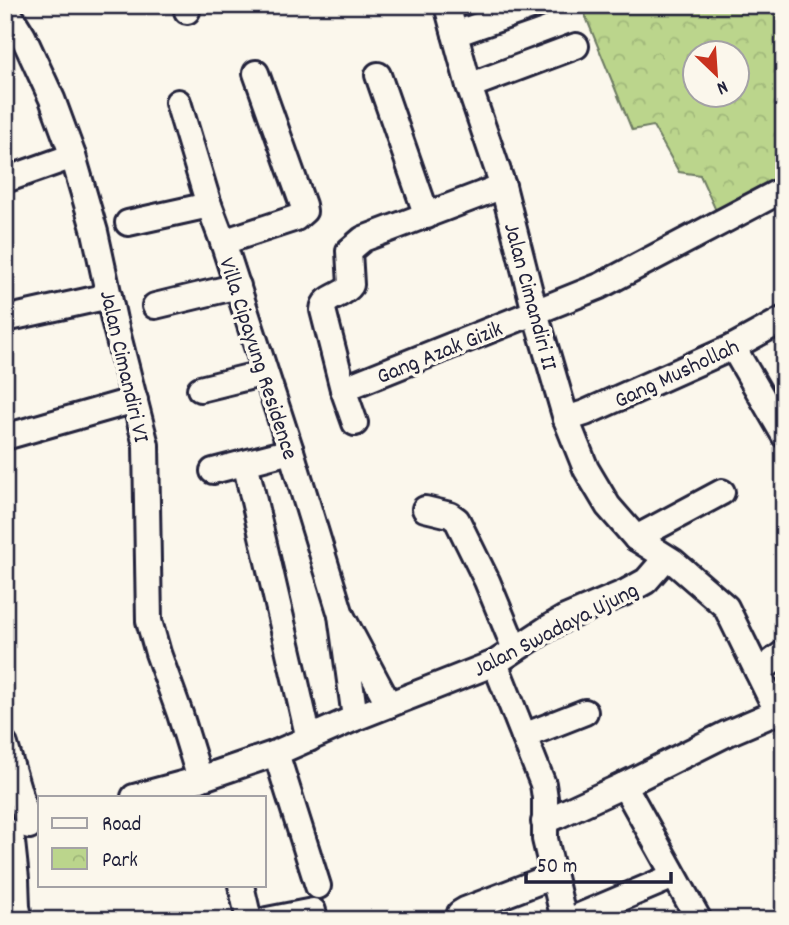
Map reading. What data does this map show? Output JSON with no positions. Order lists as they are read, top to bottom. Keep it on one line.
{"streets":{"street":["Jalan Cimandiri II","Gang Azak Gizik","Villa Cipayung Residence","Jalan Cimandiri VI","Gang Mushollah","Jalan Swadaya Ujung"]},"crossings":[["Jalan Cimandiri II","Gang Azak Gizik"],["Jalan Cimandiri II","Gang Mushollah"],["Jalan Cimandiri II","Jalan Swadaya Ujung"],["Villa Cipayung Residence","Jalan Swadaya Ujung"],["Jalan Cimandiri VI","Jalan Swadaya Ujung"]],"legend":["Road","Park"],"scale_bar":"50 m","north":"bottom right"}
